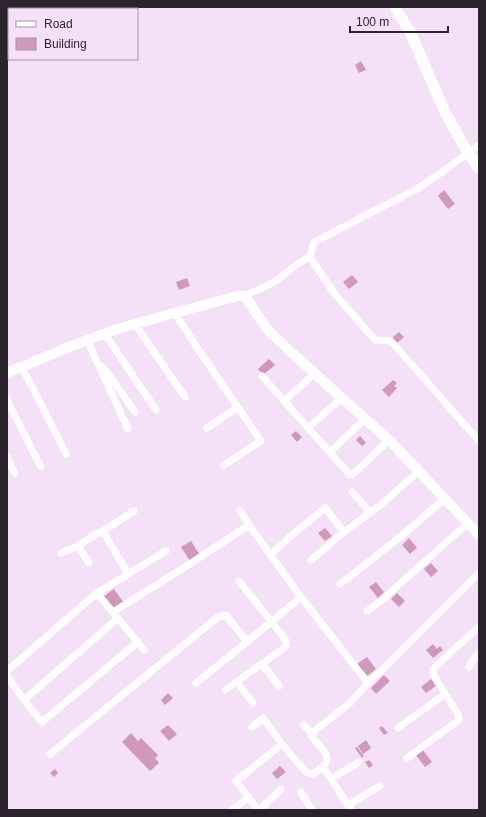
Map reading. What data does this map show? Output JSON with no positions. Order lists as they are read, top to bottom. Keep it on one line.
{"legend":["Road","Building"],"scale_bar":"100 m"}
